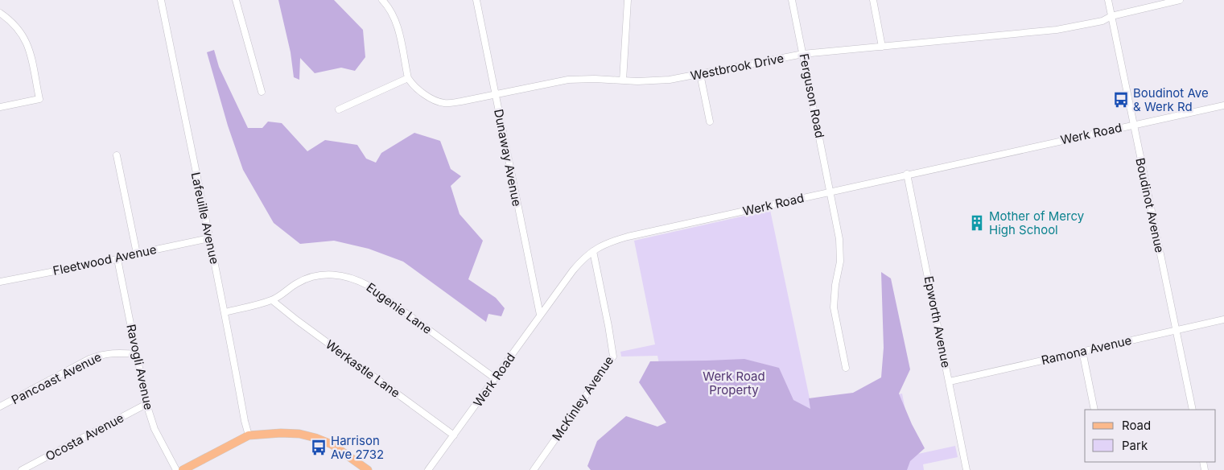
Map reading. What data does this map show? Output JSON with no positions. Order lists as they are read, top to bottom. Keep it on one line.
{"streets":{"street":["Westbrook Drive","Ferguson Road","Werk Road","Dunaway Avenue","Boudinot Avenue","Lafeuille Avenue","Fleetwood Avenue","Eugenie Lane","Epworth Avenue","Ramona Avenue","Ravogli Avenue","Werkastle Lane","Pancoast Avenue","McKinley Avenue","Ocosta Avenue"]},"crossings":[["Westbrook Drive","Ferguson Road"],["Westbrook Drive","Dunaway Avenue"],["Westbrook Drive","Boudinot Avenue"],["Ferguson Road","Werk Road"],["Werk Road","Dunaway Avenue"],["Werk Road","Boudinot Avenue"],["Werk Road","Eugenie Lane"],["Werk Road","Epworth Avenue"],["Werk Road","Werkastle Lane"],["Werk Road","McKinley Avenue"],["Boudinot Avenue","Ramona Avenue"],["Lafeuille Avenue","Fleetwood Avenue"],["Lafeuille Avenue","Eugenie Lane"],["Fleetwood Avenue","Ravogli Avenue"],["Eugenie Lane","Werkastle Lane"],["Epworth Avenue","Ramona Avenue"],["Ravogli Avenue","Pancoast Avenue"],["Ravogli Avenue","Ocosta Avenue"]],"parks":["Werk Road Property"],"places":{"bus stop":["Boudinot Ave & Werk Rd","Harrison Ave 2732"],"building":["Mother of Mercy High School"]},"legend":["Road","Park"]}
